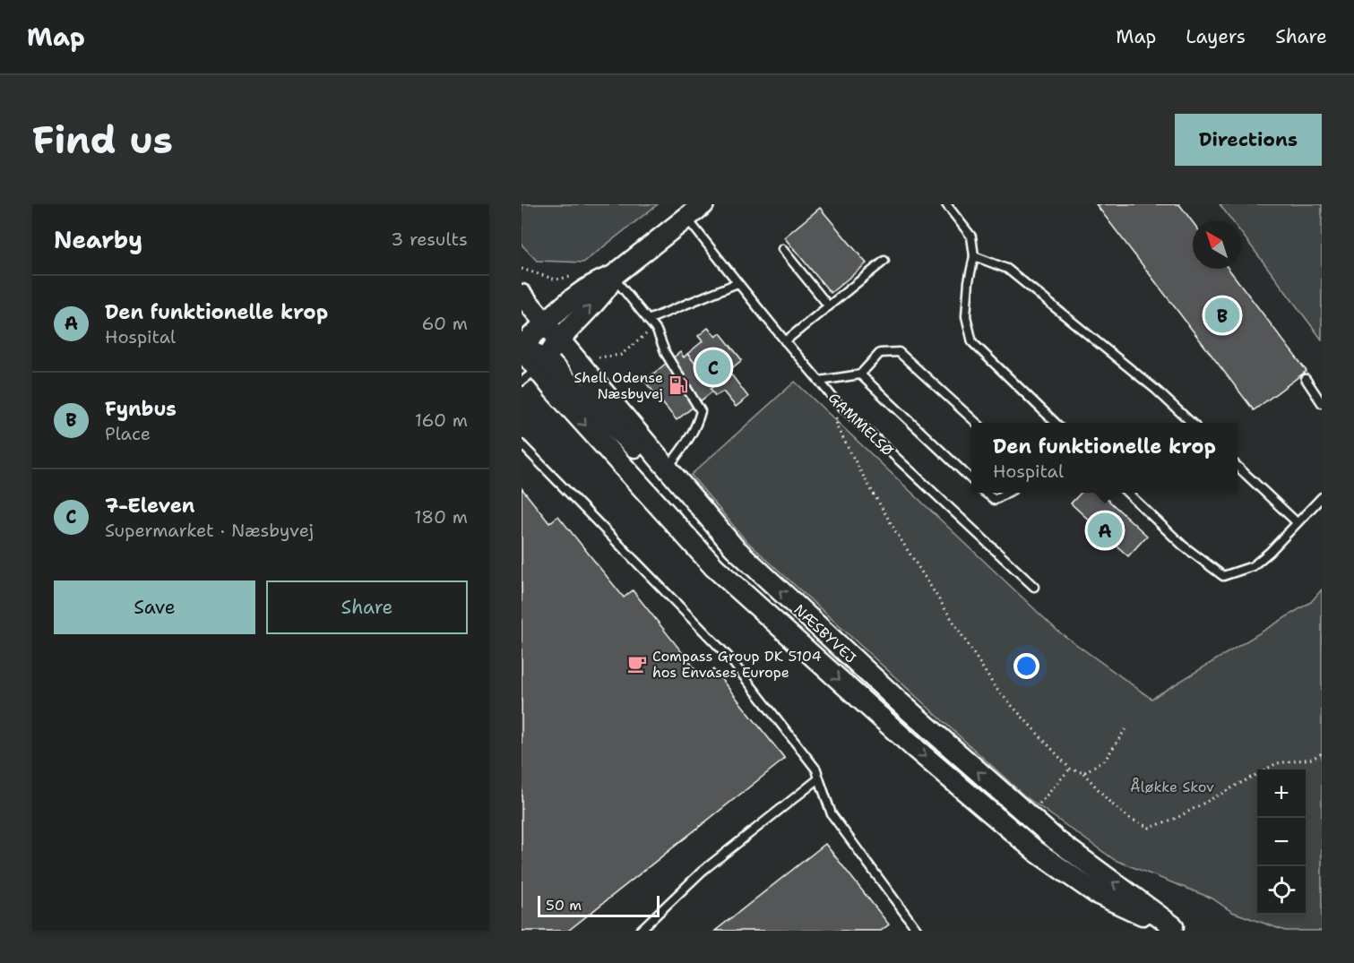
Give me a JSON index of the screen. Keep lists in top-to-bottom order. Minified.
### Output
{"streets":{"street":["NÆSBYVEJ"],"lane":["GAMMELSØ"]},"parks":["Åløkke Skov"],"places":{"fuel station":["Shell Odense Næsbyvej"],"cafe":["Compass Group DK 5104 hos Envases Europe"]},"scale_bar":"50 m","north":"top left","page":{"header":"Map","nav":["Map","Layers","Share"],"buttons":["Directions",["Save","Share"]],"title":"Find us","heading":["Nearby","3 results"],"list":[{"mark":"A","name":"Den funktionelle krop","note":"Hospital","value":"60 m"},{"mark":"B","name":"Fynbus","note":"Place","value":"160 m"},{"mark":"C","name":"7-Eleven","note":"Supermarket · Næsbyvej","value":"180 m"}],"pins":["B","C","A"],"popup":["Den funktionelle krop","Hospital"],"map_buttons":["+","−"],"scale":"50 m"}}
